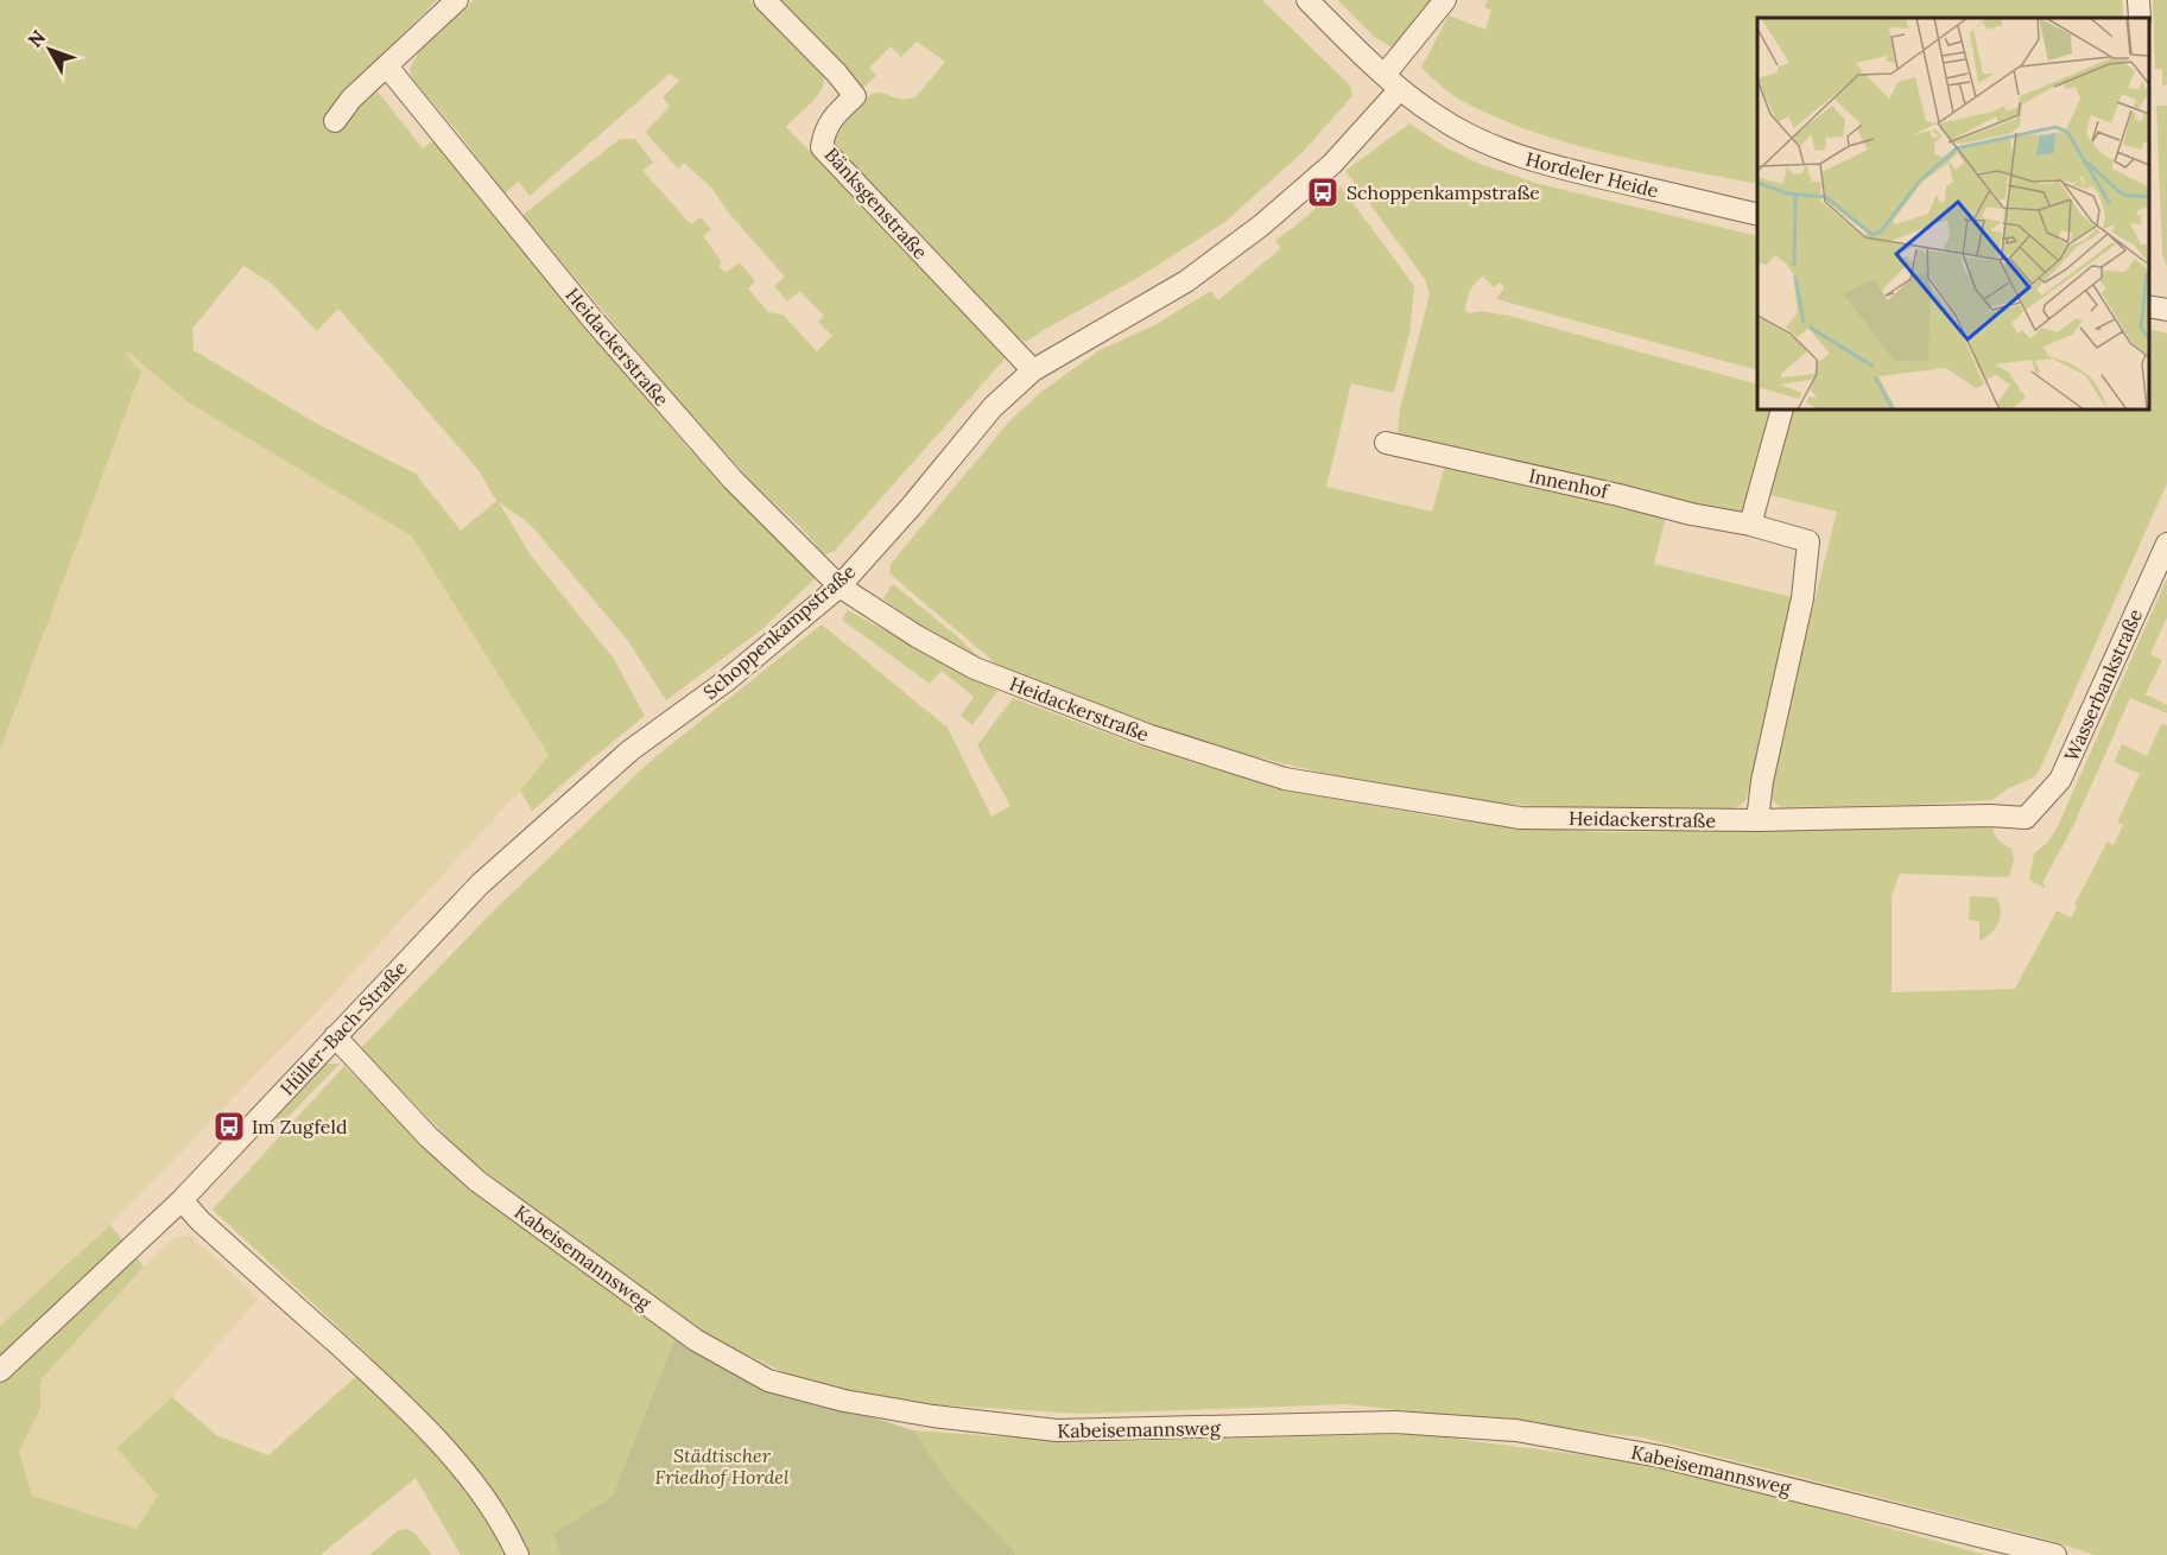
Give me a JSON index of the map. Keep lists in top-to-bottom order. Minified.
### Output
{"streets":{"street":["Hordeler Heide","Bänksgenstraße","Heidackerstraße","Innenhof","Schoppenkampstraße","Wasserbankstraße","Hüller-Bach-Straße","Kabeisemannsweg"]},"crossings":[["Hordeler Heide","Schoppenkampstraße"],["Bänksgenstraße","Schoppenkampstraße"],["Heidackerstraße","Innenhof"],["Heidackerstraße","Schoppenkampstraße"],["Heidackerstraße","Wasserbankstraße"],["Schoppenkampstraße","Hüller-Bach-Straße"],["Hüller-Bach-Straße","Kabeisemannsweg"]],"parks":["Städtischer Friedhof Hordel"],"places":{"bus stop":["Schoppenkampstraße","Im Zugfeld"]},"north":"top left"}
